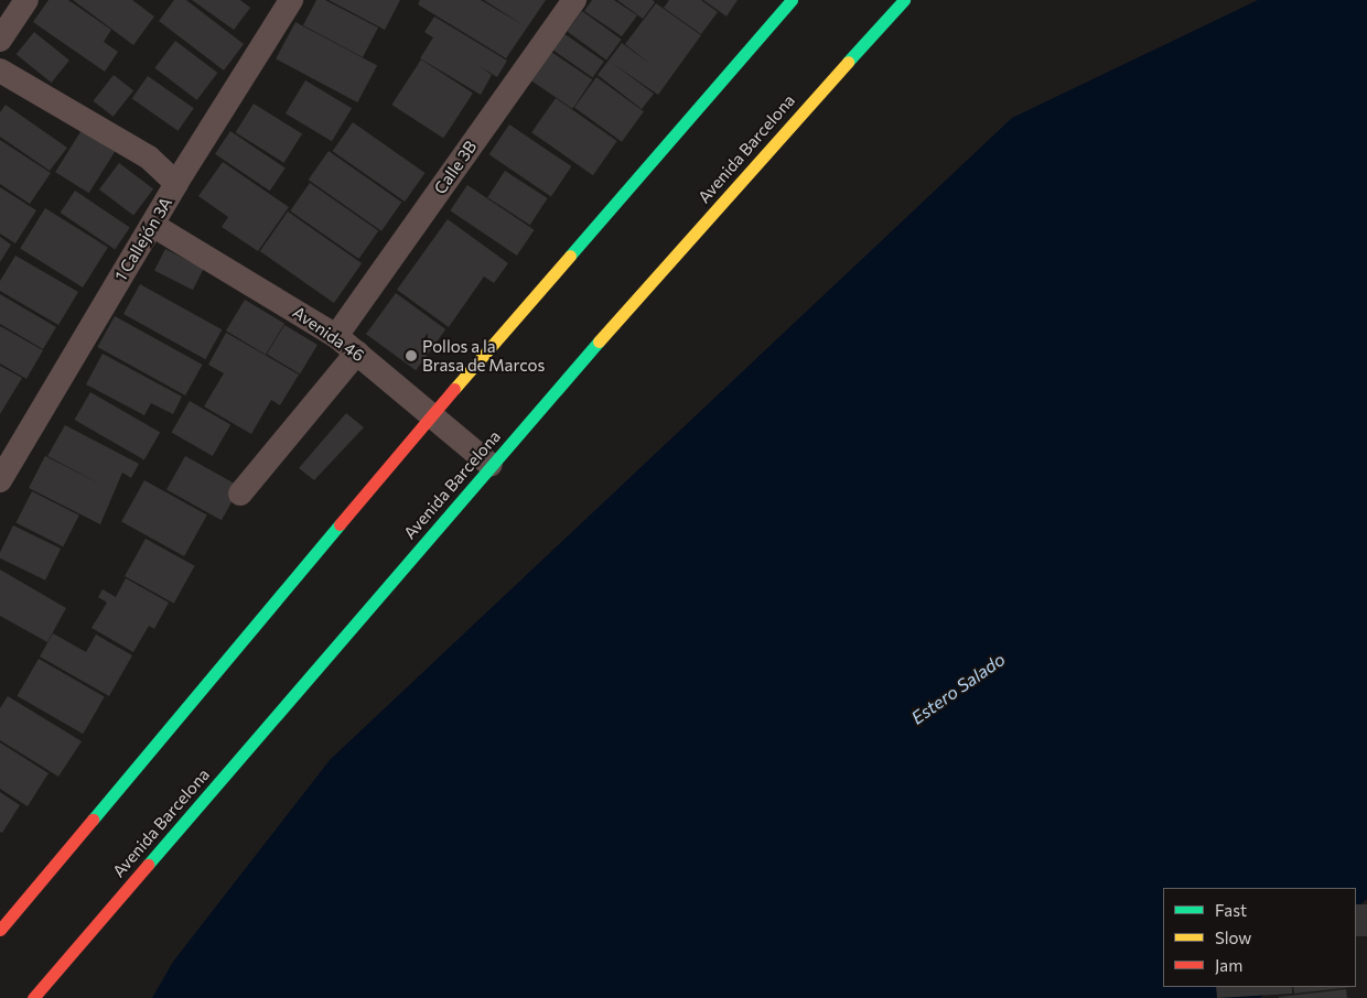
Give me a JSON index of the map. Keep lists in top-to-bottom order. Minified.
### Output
{"streets":{"main road":["Avenida Barcelona"],"street":["Calle 3B","1 Callejón 3A","Avenida 46"]},"crossings":[["Avenida Barcelona","Avenida 46"],["Calle 3B","Avenida 46"],["1 Callejón 3A","Avenida 46"]],"water":["Estero Salado"],"places":["Pollos a la Brasa de Marcos"],"legend":["Fast","Slow","Jam"]}
